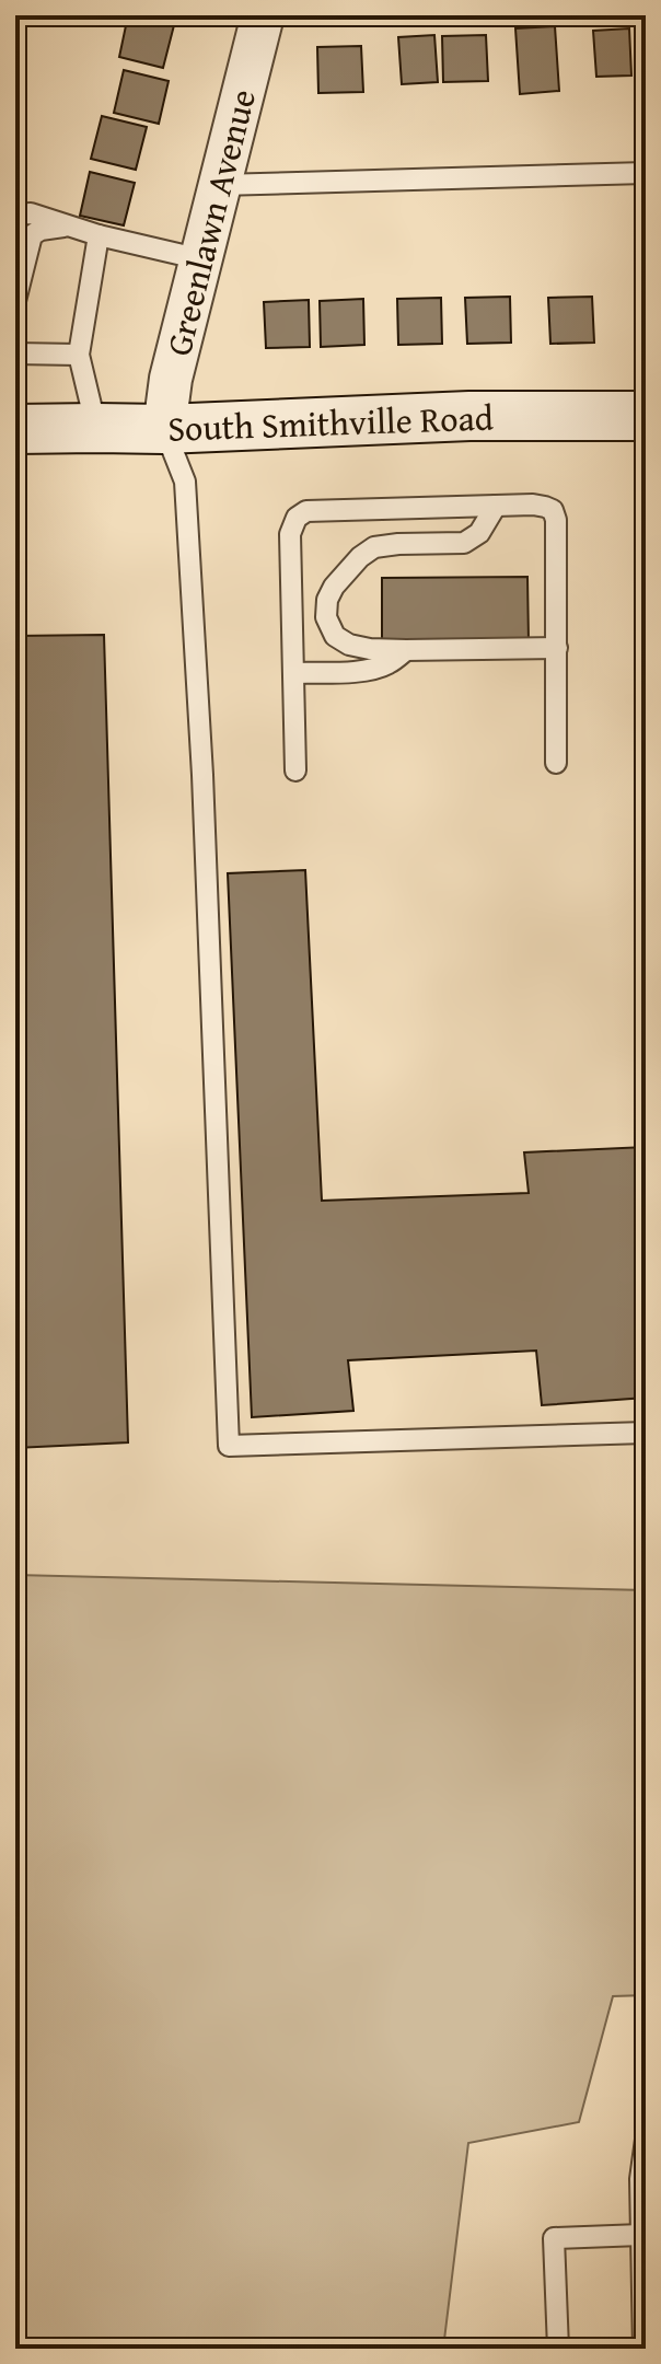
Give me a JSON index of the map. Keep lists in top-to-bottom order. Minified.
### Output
{"streets":{"main road":["South Smithville Road"],"street":["Greenlawn Avenue"]},"crossings":[["Greenlawn Avenue","South Smithville Road"]]}
